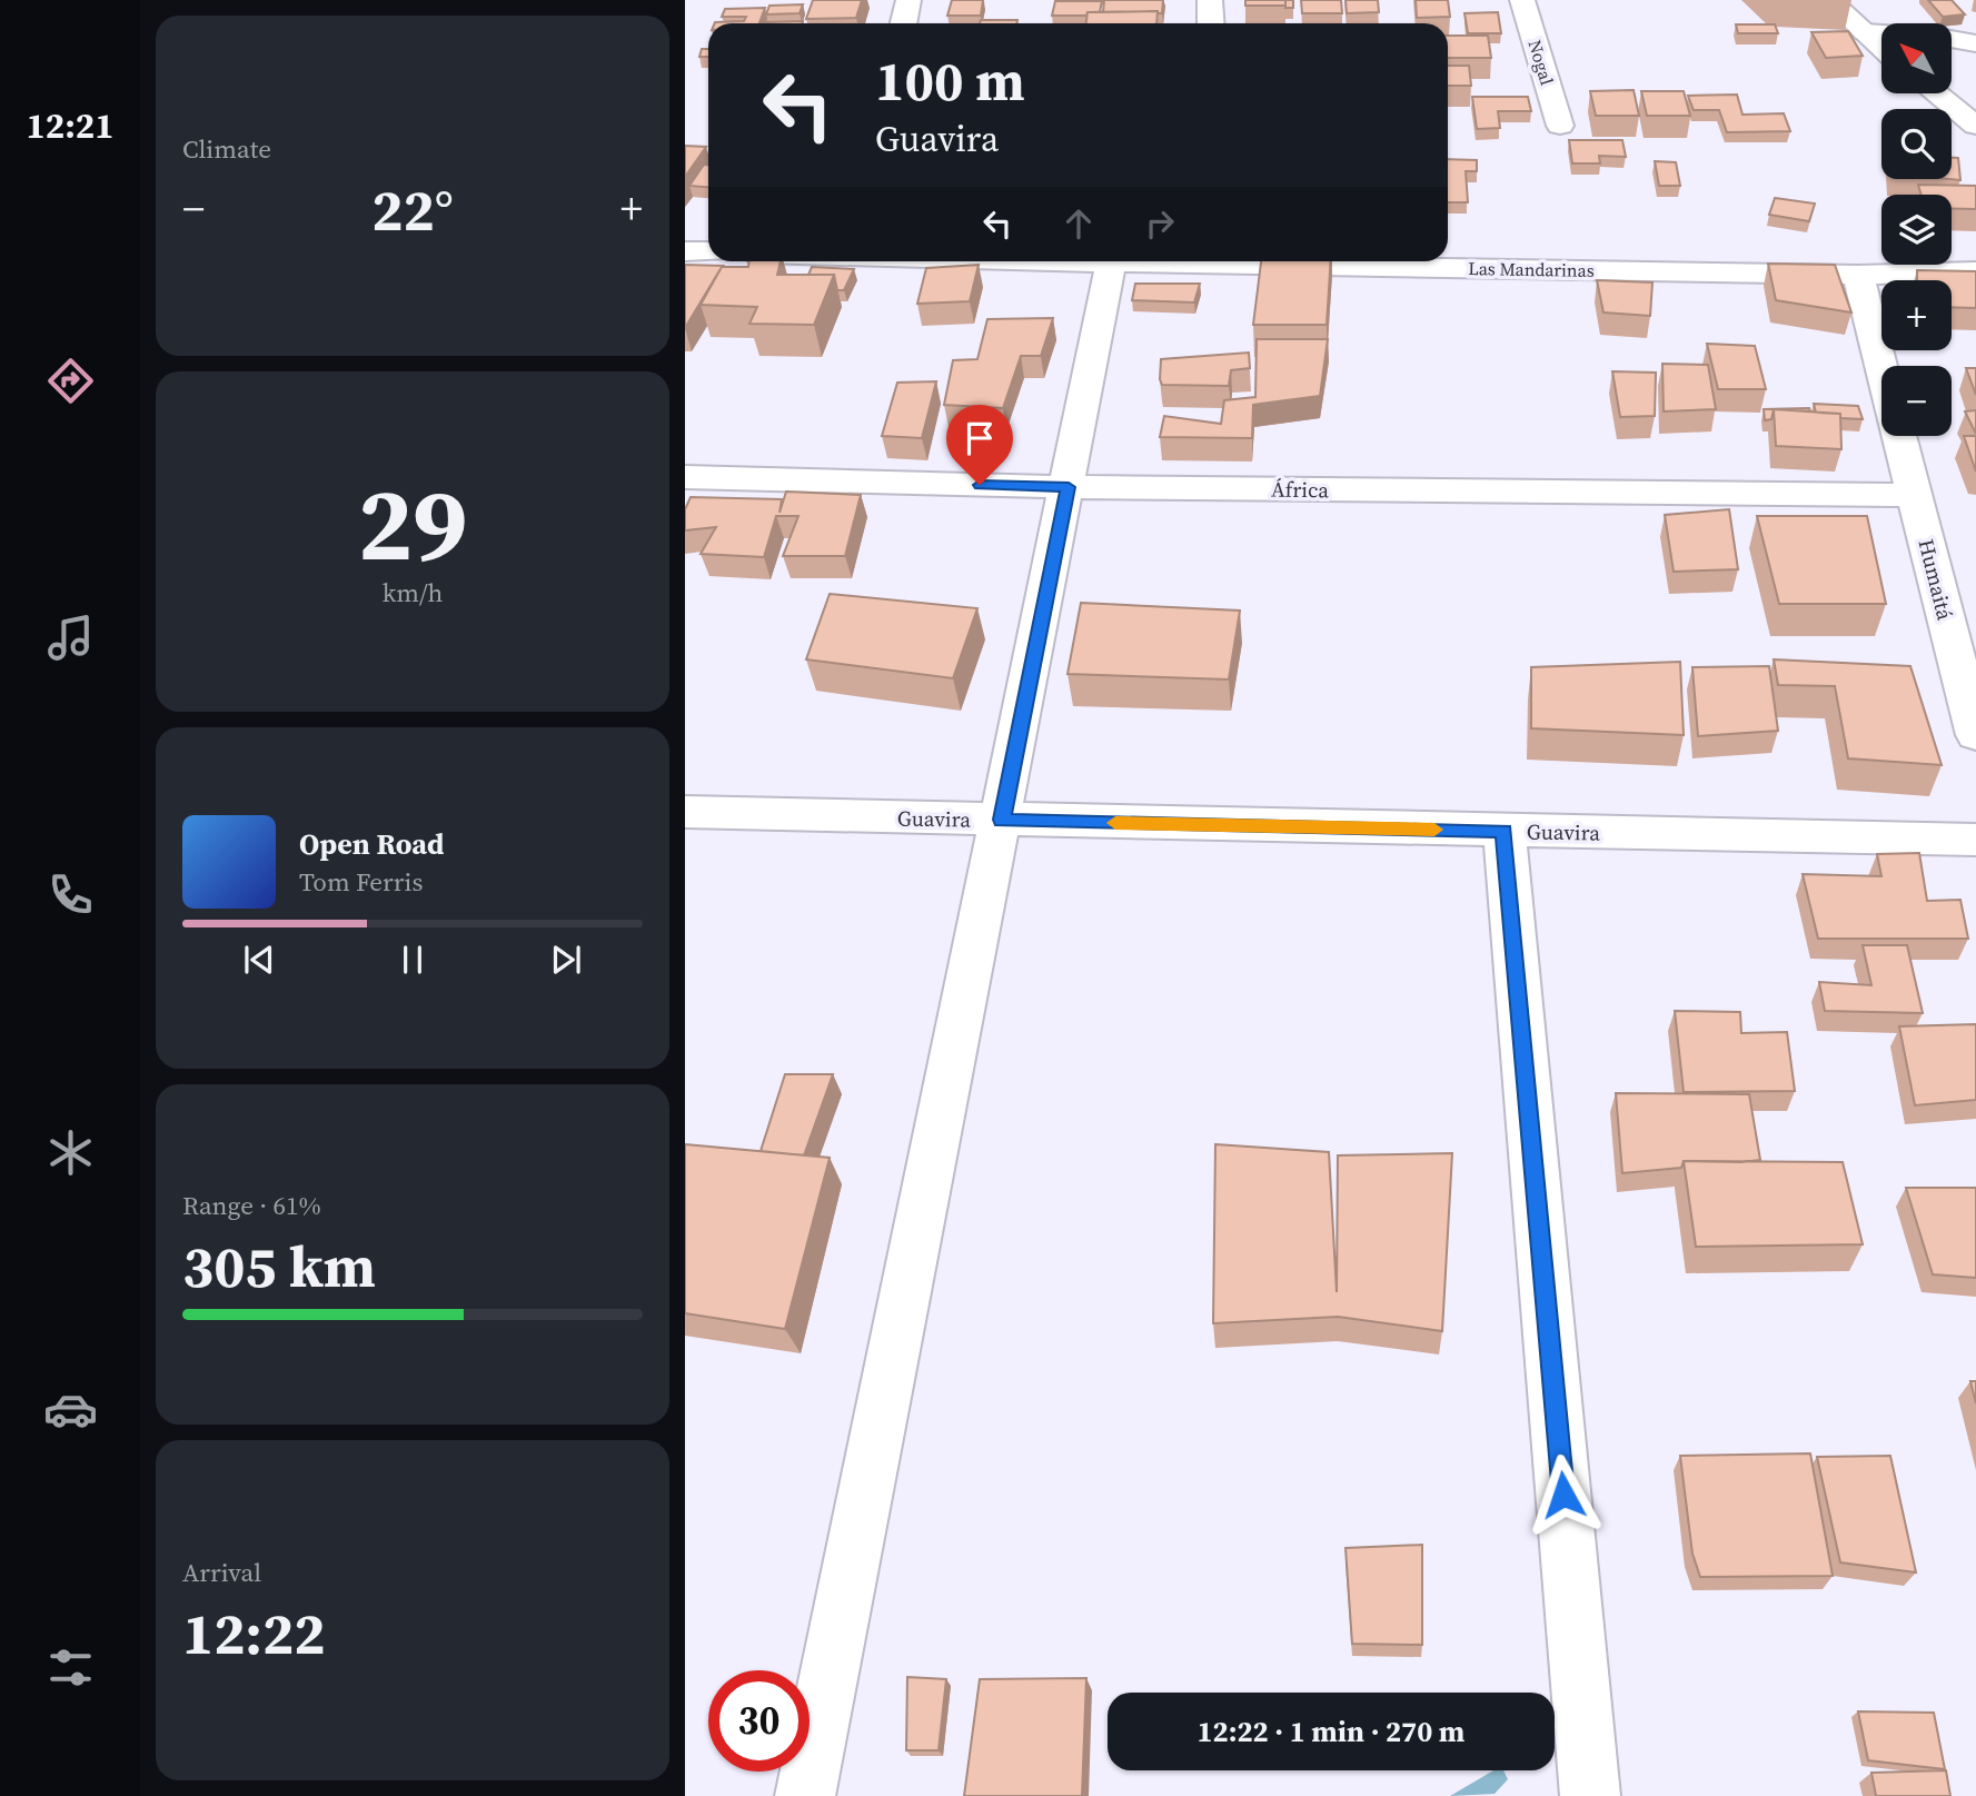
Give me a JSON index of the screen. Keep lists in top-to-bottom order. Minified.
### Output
{"streets":{"street":["Nogal","Las Mandarinas","África","Humaitá","Guavira"]},"crossings":[["Las Mandarinas","Humaitá"],["África","Humaitá"]],"north":"top left","page":{"tabs":"12:21","tile":["Climate",["29","km/h"],["Range · 61%","305 km"],["Arrival","12:22"]],"map_buttons":["+","−"],"turn":["100 m","Guavira"],"heat":["−","22°","+"],"song":["Open Road","Tom Ferris"],"limit":"30","trip":"12:22 · 1 min · 270 m"}}
